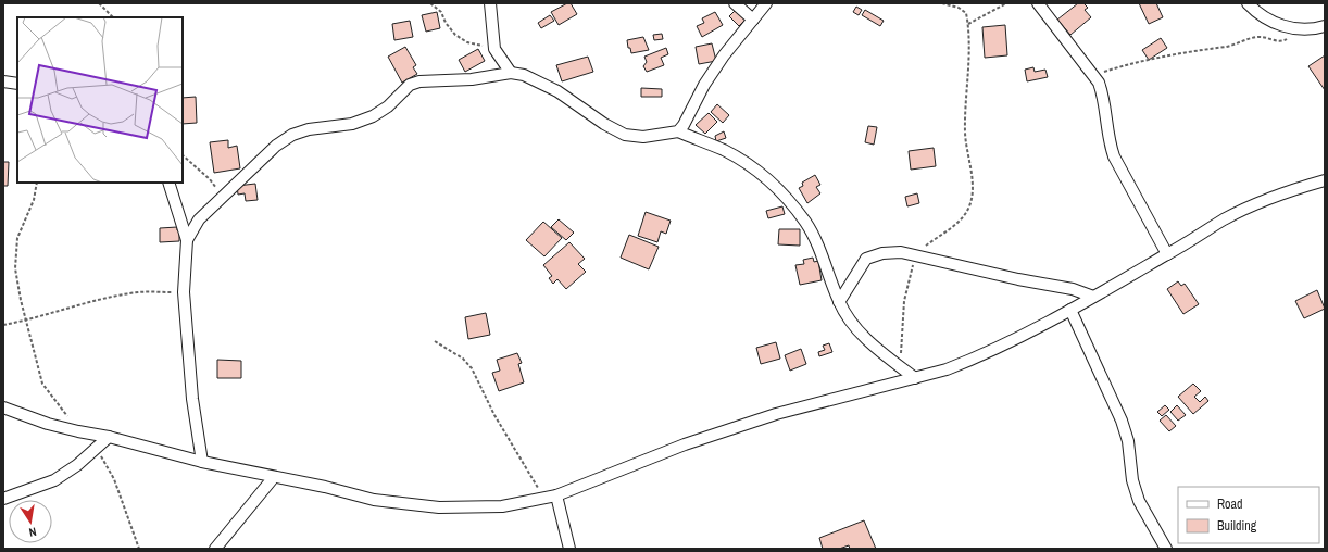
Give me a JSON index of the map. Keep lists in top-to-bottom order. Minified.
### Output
{"legend":["Road","Building"],"north":"bottom"}
